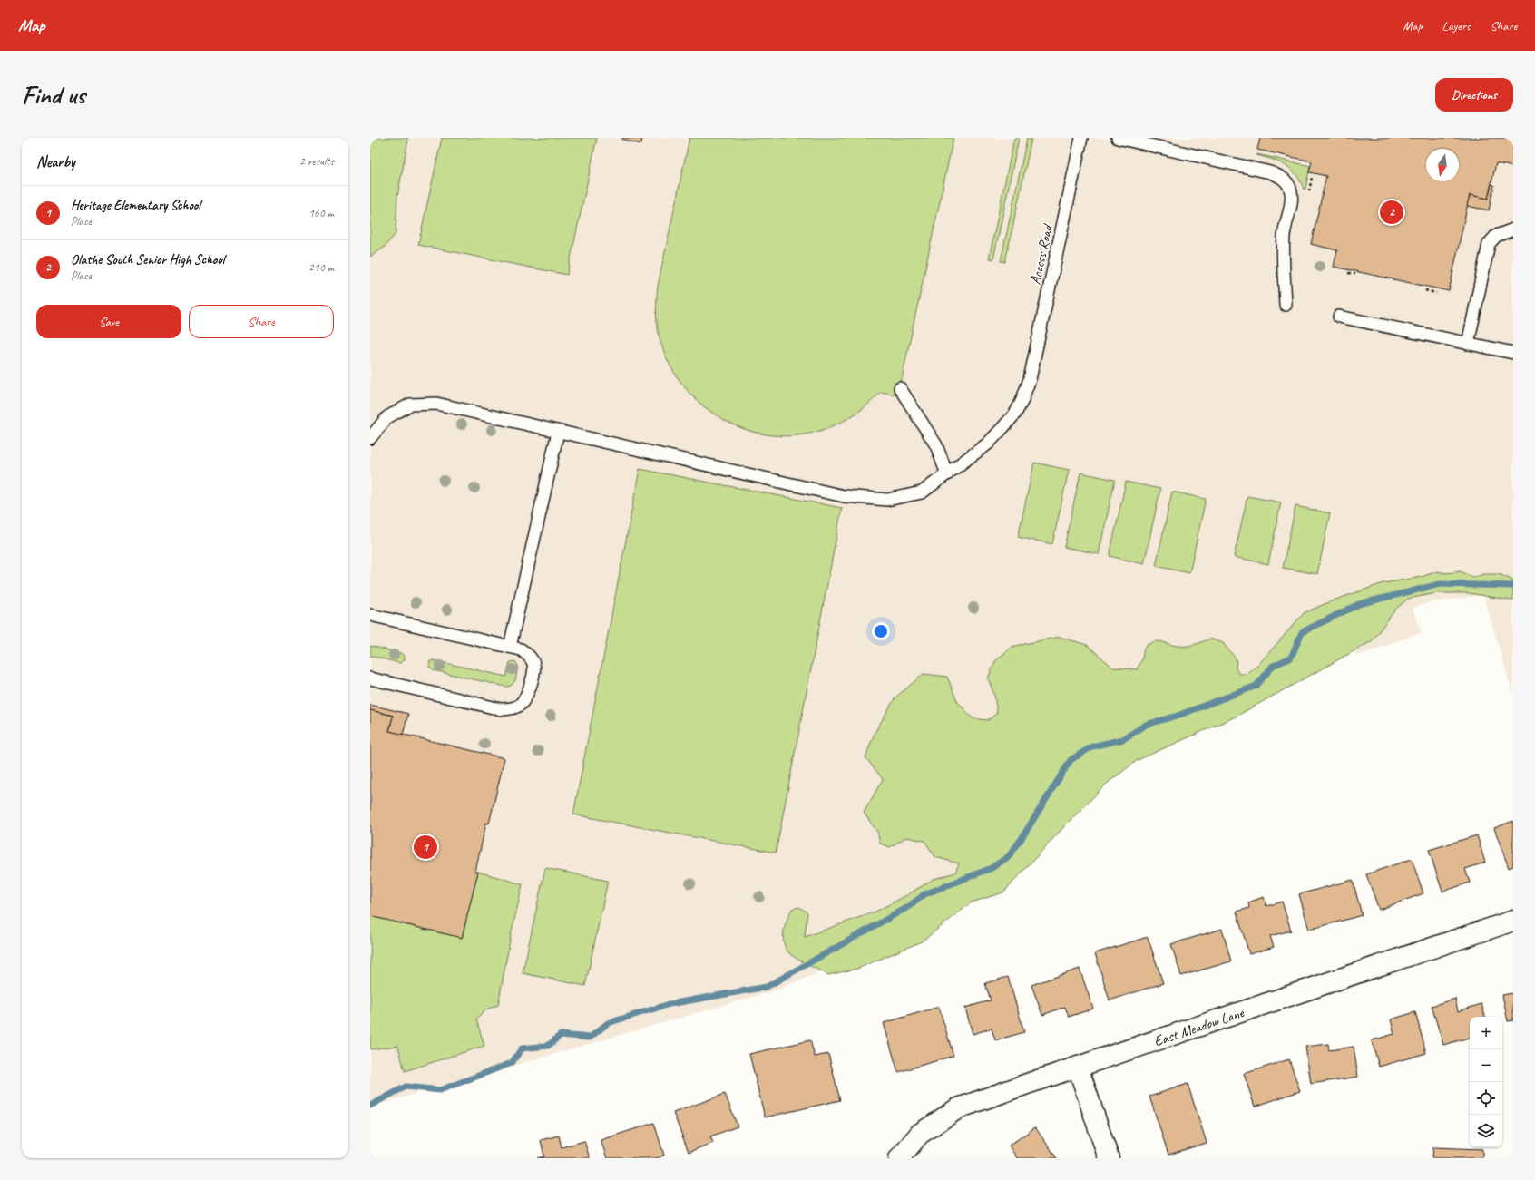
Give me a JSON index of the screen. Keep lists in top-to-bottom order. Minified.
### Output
{"streets":{"street":["East Meadow Lane"],"lane":["Access Road"]},"north":"bottom","page":{"header":"Map","nav":["Map","Layers","Share"],"buttons":["Directions",["Save","Share"]],"title":"Find us","heading":["Nearby","2 results"],"list":[{"mark":"1","name":"Heritage Elementary School","note":"Place","value":"160 m"},{"mark":"2","name":"Olathe South Senior High School","note":"Place","value":"210 m"}],"pins":["2","1"],"map_buttons":["+","−"]}}
